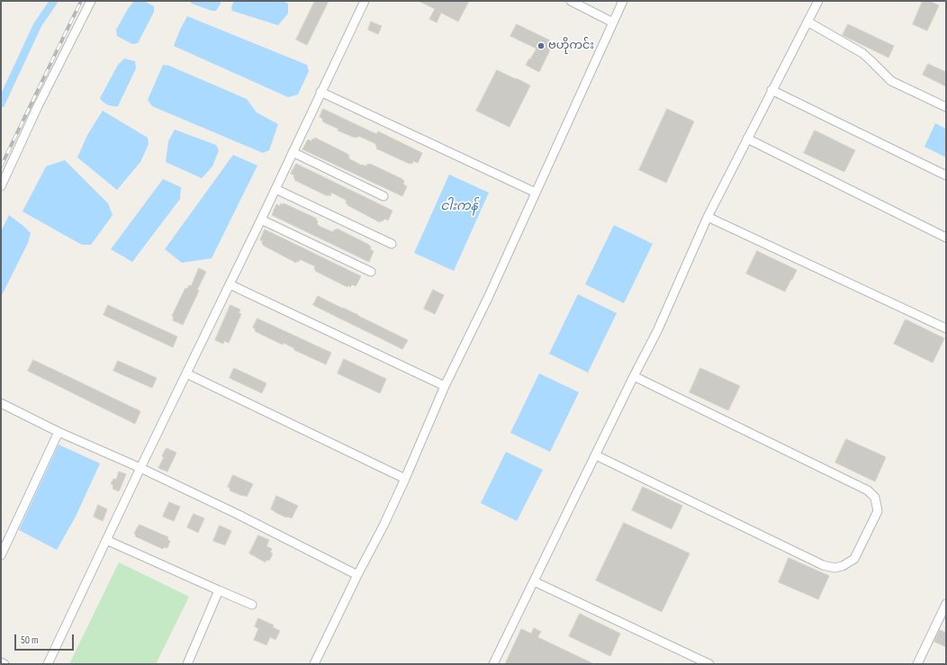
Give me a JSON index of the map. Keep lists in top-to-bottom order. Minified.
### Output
{"water":["ငါးကန်"],"places":["ဗဟိုကင်း"],"scale_bar":"50 m"}
